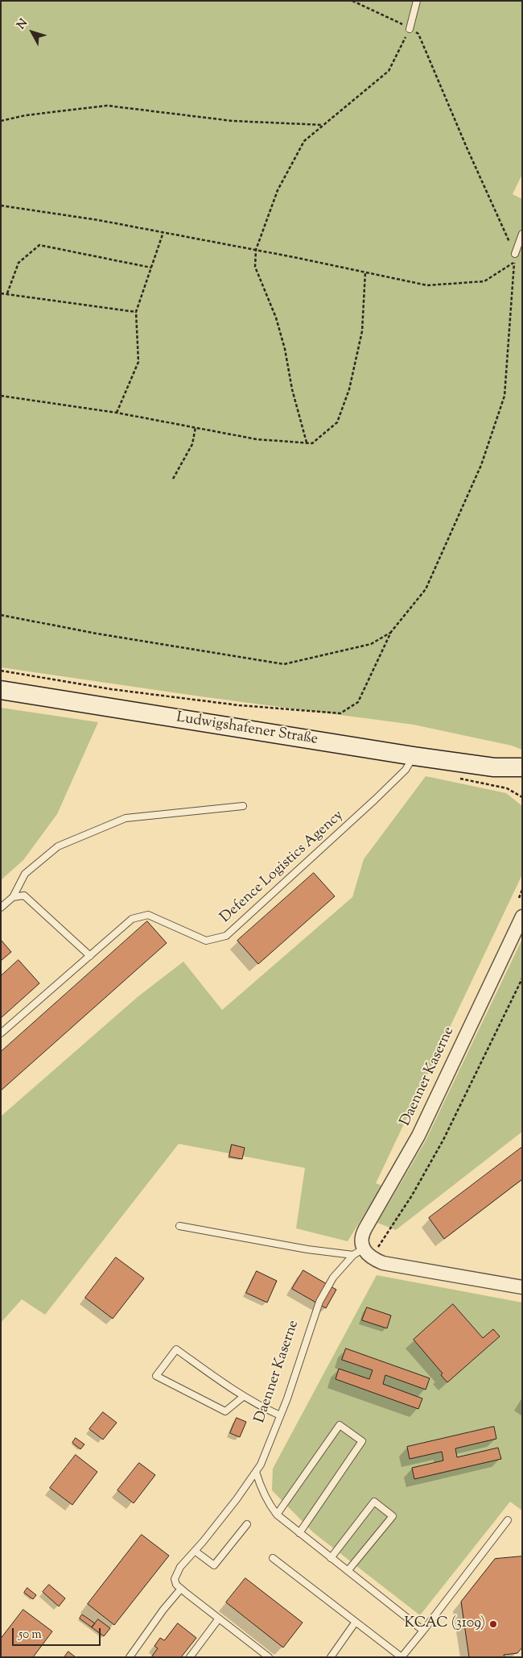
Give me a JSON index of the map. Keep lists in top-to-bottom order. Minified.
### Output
{"streets":{"street":["Ludwigshafener Straße","Daenner Kaserne"],"lane":["Defence Logistics Agency"]},"crossings":[["Ludwigshafener Straße","Defence Logistics Agency"]],"places":["KCAC (3109)"],"scale_bar":"50 m","north":"top left"}
